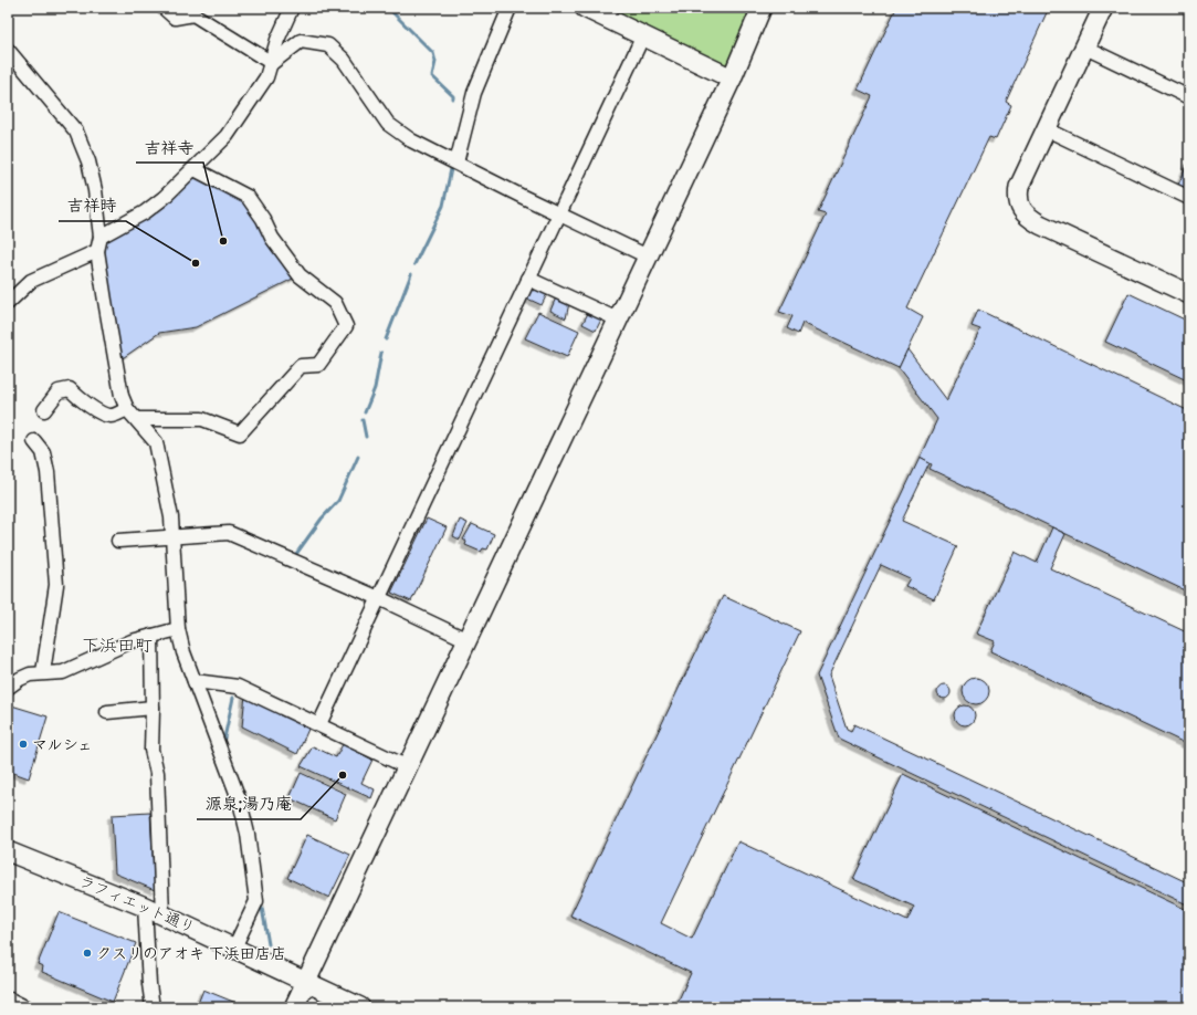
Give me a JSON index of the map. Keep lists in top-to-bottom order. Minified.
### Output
{"streets":{"street":["ラフィエット通り"]},"districts":["下浜田町"],"places":["吉祥寺","吉祥時","マルシェ","源泉;湯乃庵","クスリのアオキ 下浜田店店"]}
